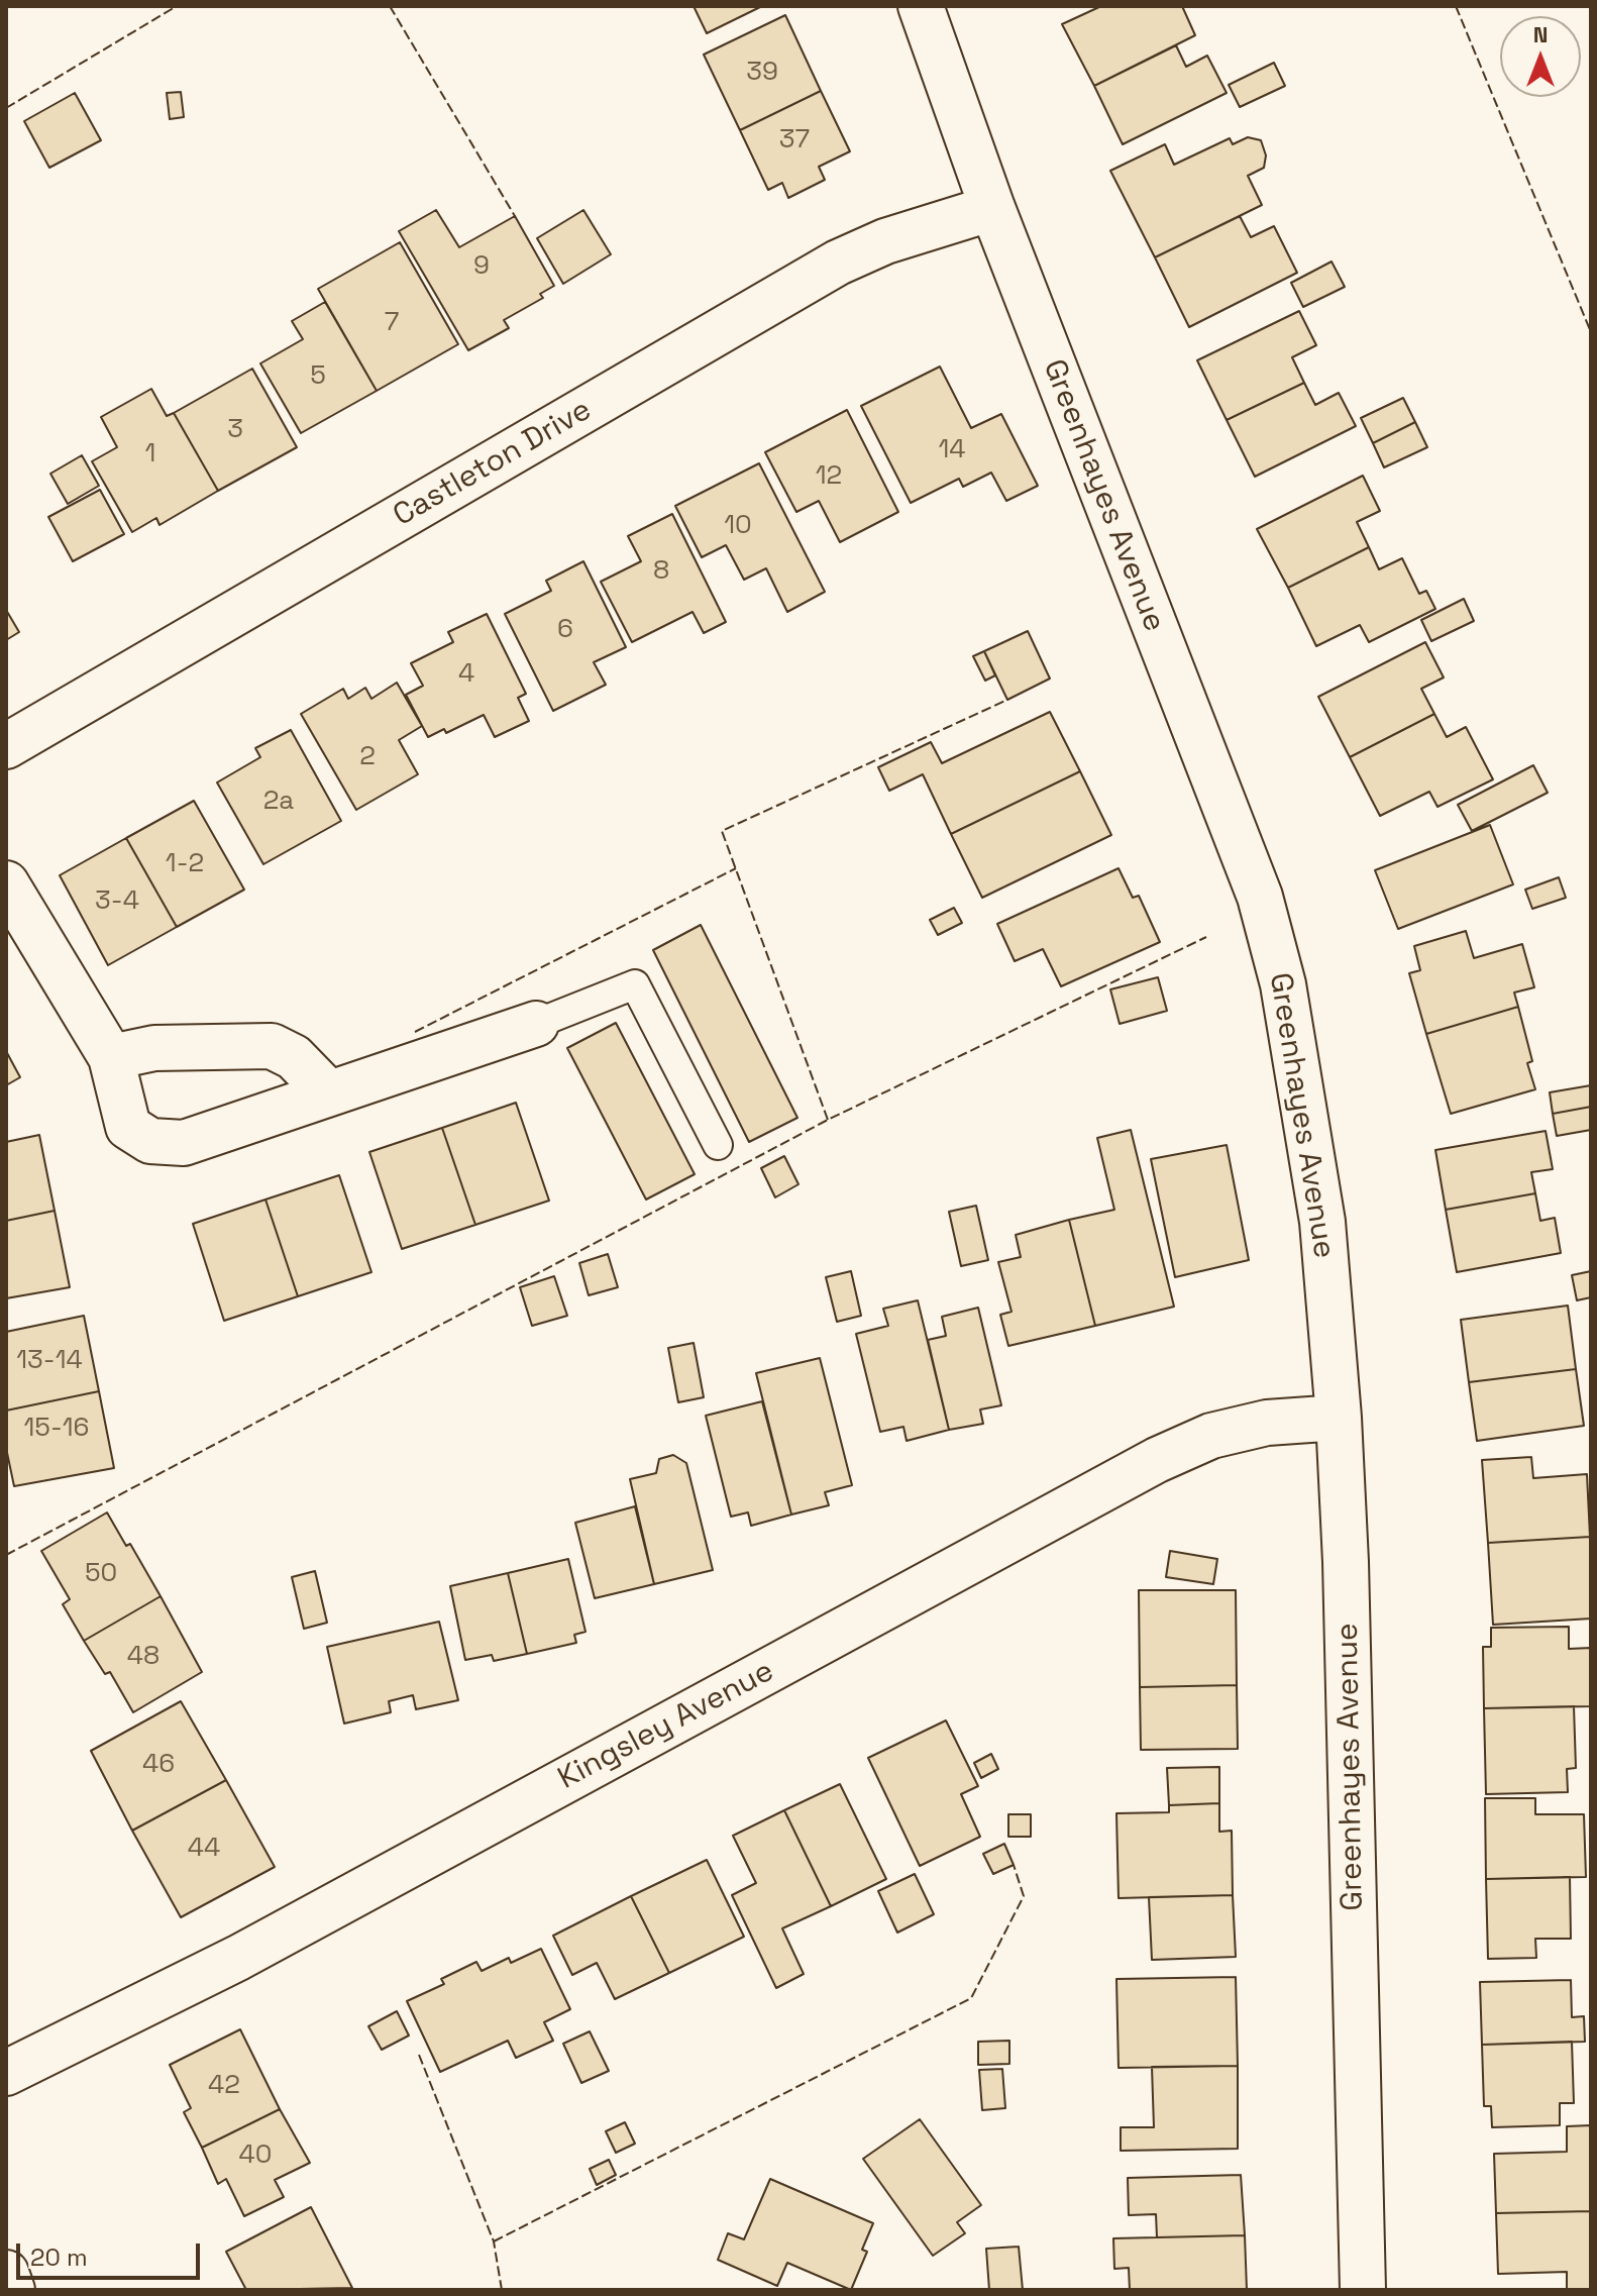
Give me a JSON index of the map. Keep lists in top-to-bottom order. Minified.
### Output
{"streets":{"street":["Castleton Drive","Greenhayes Avenue","Kingsley Avenue"]},"crossings":[["Castleton Drive","Greenhayes Avenue"],["Greenhayes Avenue","Kingsley Avenue"]],"house_numbers":["39","37","9","7","5","3","14","1","12","10","8","6","4","2","2a","1-2","3-4","13-14","15-16","50","48","46","44","42","40"],"scale_bar":"20 m","north":"top"}
